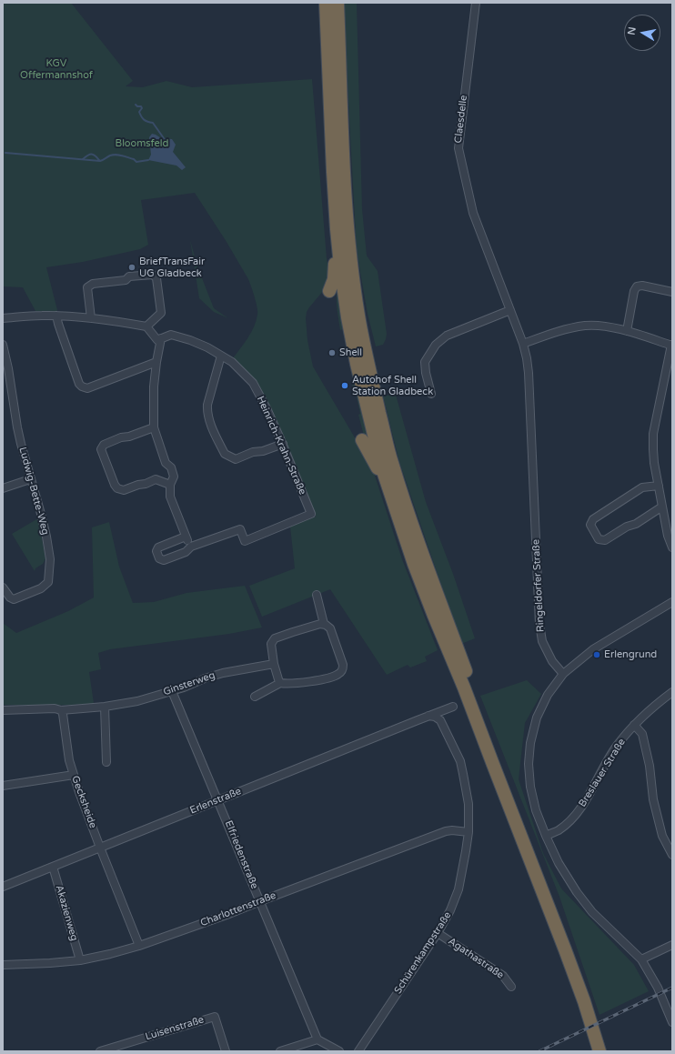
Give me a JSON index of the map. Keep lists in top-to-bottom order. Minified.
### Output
{"streets":{"street":["Claesdelle","Heinrich-Krahn-Straße","Ludwig-Bette-Weg","Ringeldorfer Straße","Ginsterweg","Breslauer Straße","Erlenstraße","Gecksheide","Elfriedenstraße","Charlottenstraße","Akazienweg","Schürenkampstraße","Agathastraße","Luisenstraße"]},"crossings":[["Claesdelle","Ringeldorfer Straße"],["Ginsterweg","Gecksheide"],["Ginsterweg","Elfriedenstraße"],["Erlenstraße","Gecksheide"],["Erlenstraße","Elfriedenstraße"],["Erlenstraße","Akazienweg"],["Erlenstraße","Schürenkampstraße"],["Gecksheide","Charlottenstraße"],["Elfriedenstraße","Charlottenstraße"],["Charlottenstraße","Akazienweg"],["Charlottenstraße","Schürenkampstraße"],["Schürenkampstraße","Agathastraße"]],"parks":["KGV Offermannshof","Bloomsfeld"],"places":["BriefTransFair UG Gladbeck","Shell","Autohof Shell Station Gladbeck","Erlengrund"],"north":"left"}
